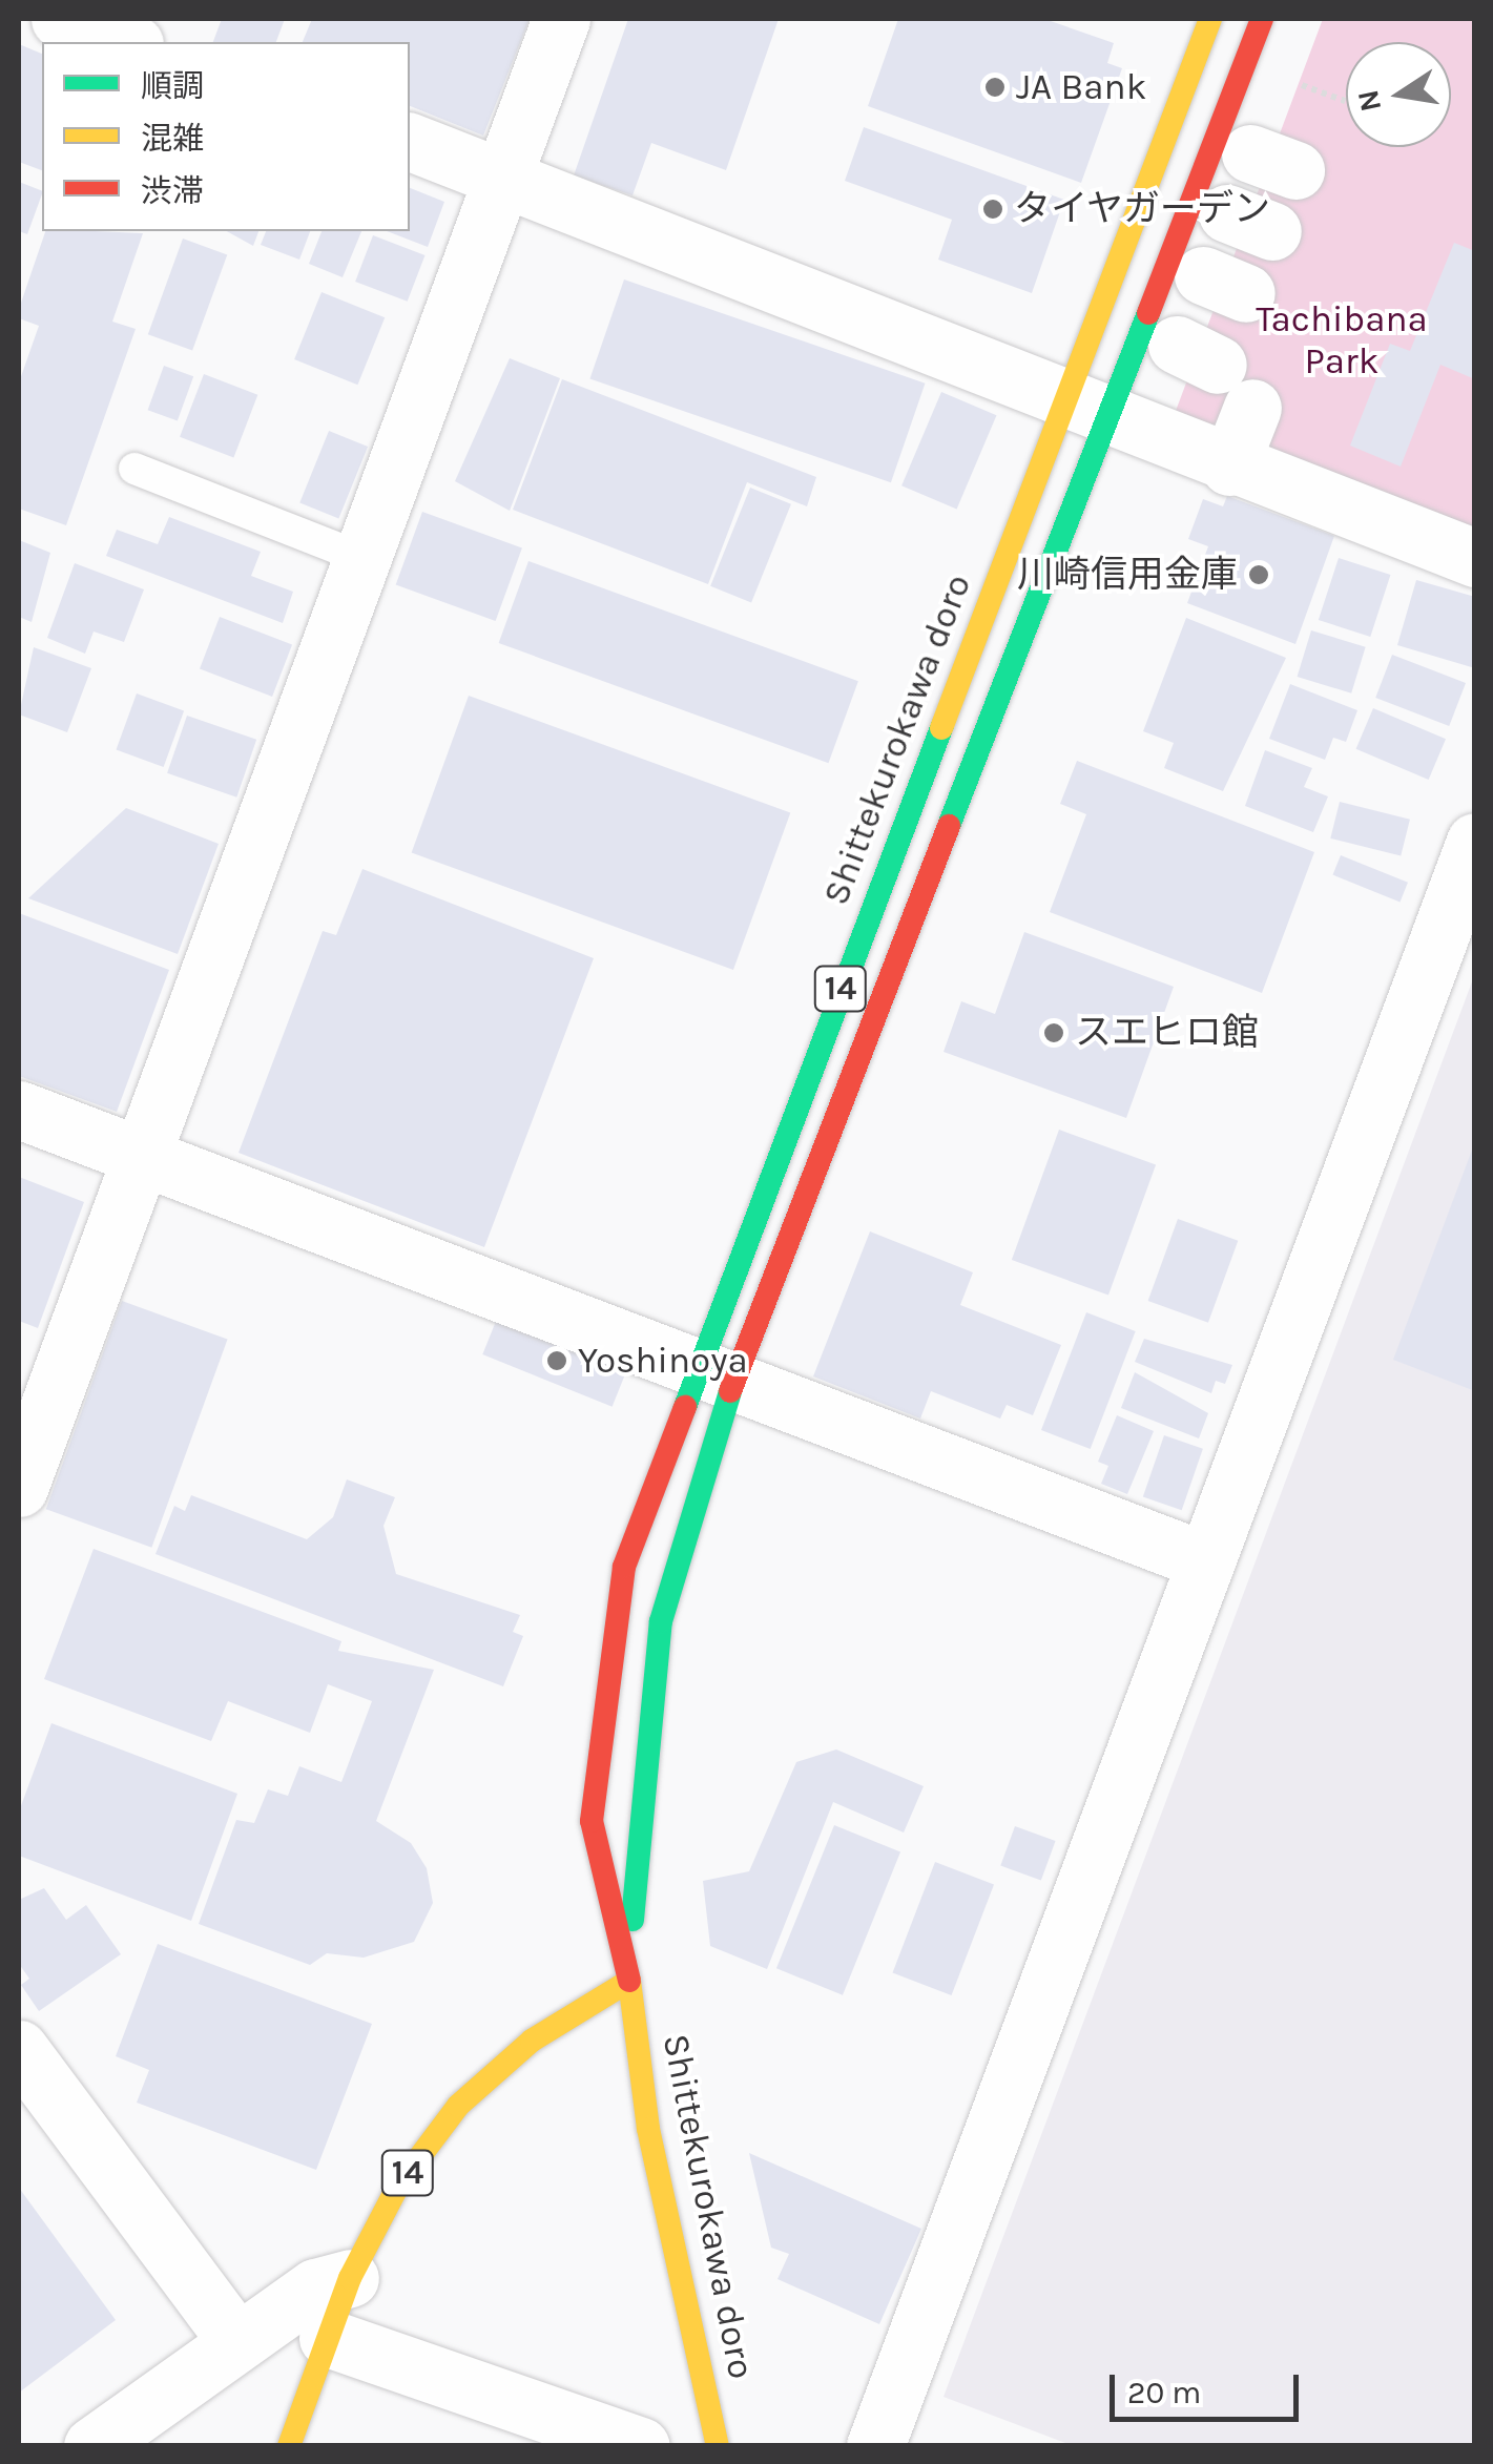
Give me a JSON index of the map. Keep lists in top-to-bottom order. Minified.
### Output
{"streets":{"main road":["Shittekurokawa doro","14"]},"crossings":[["Shittekurokawa doro","14"]],"parks":["Tachibana Park"],"places":["JA Bank","タイヤガーデン","川崎信用金庫","スエヒロ館","Yoshinoya"],"legend":["順調","混雑","渋滞"],"scale_bar":"20 m","north":"left"}
